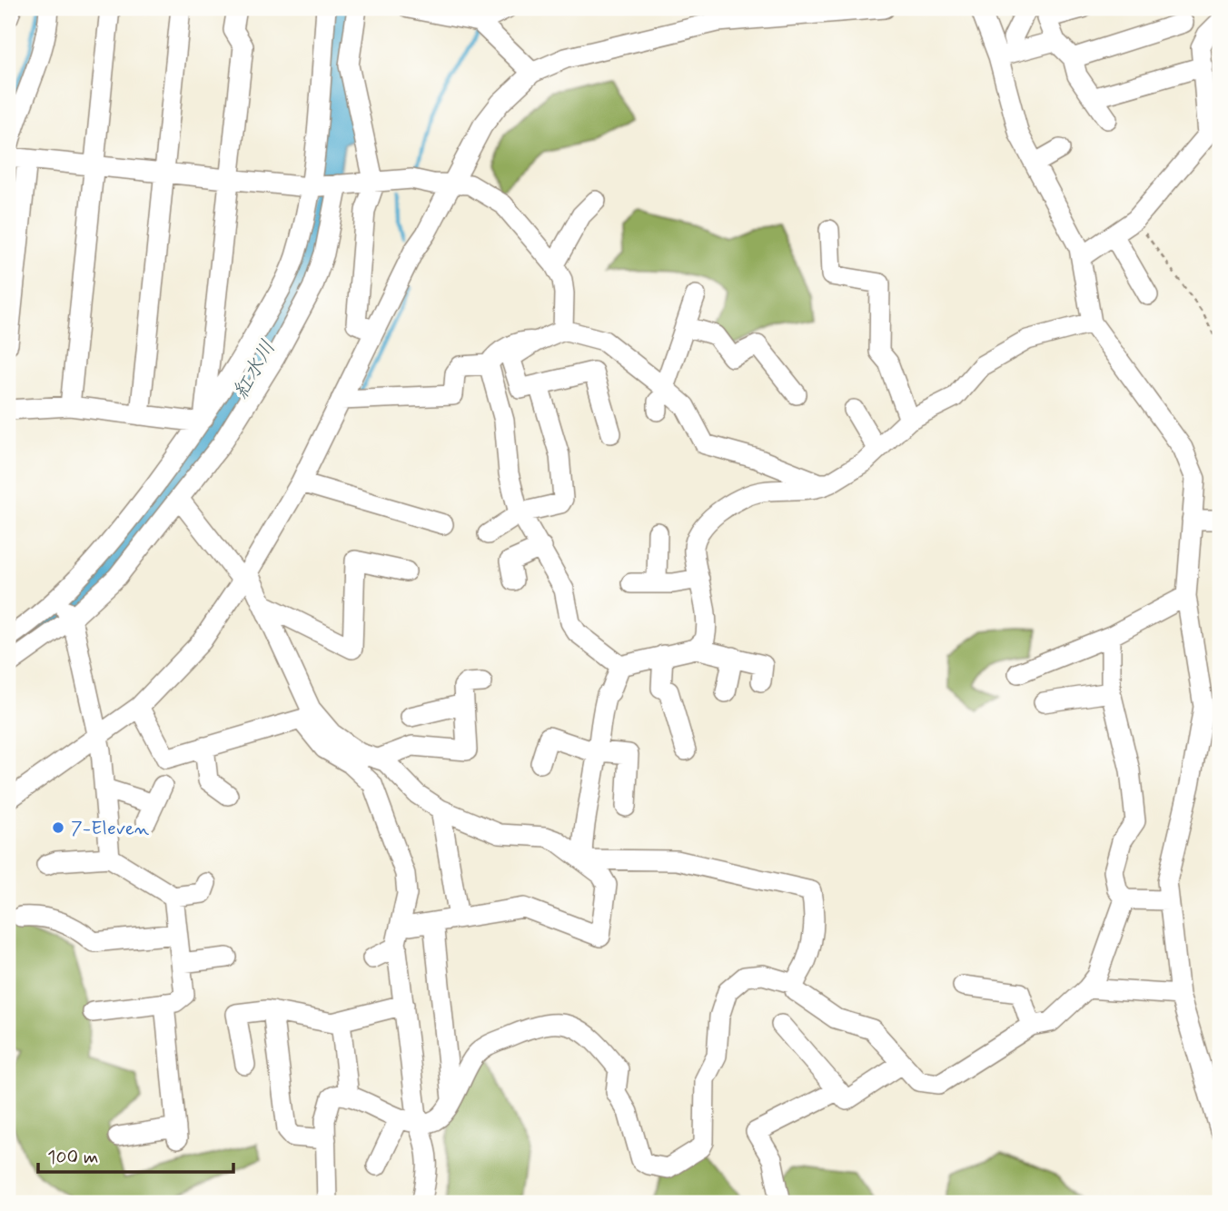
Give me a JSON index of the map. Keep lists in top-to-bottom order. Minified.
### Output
{"water":["紅水川"],"places":["7-Eleven"],"scale_bar":"100 m"}
